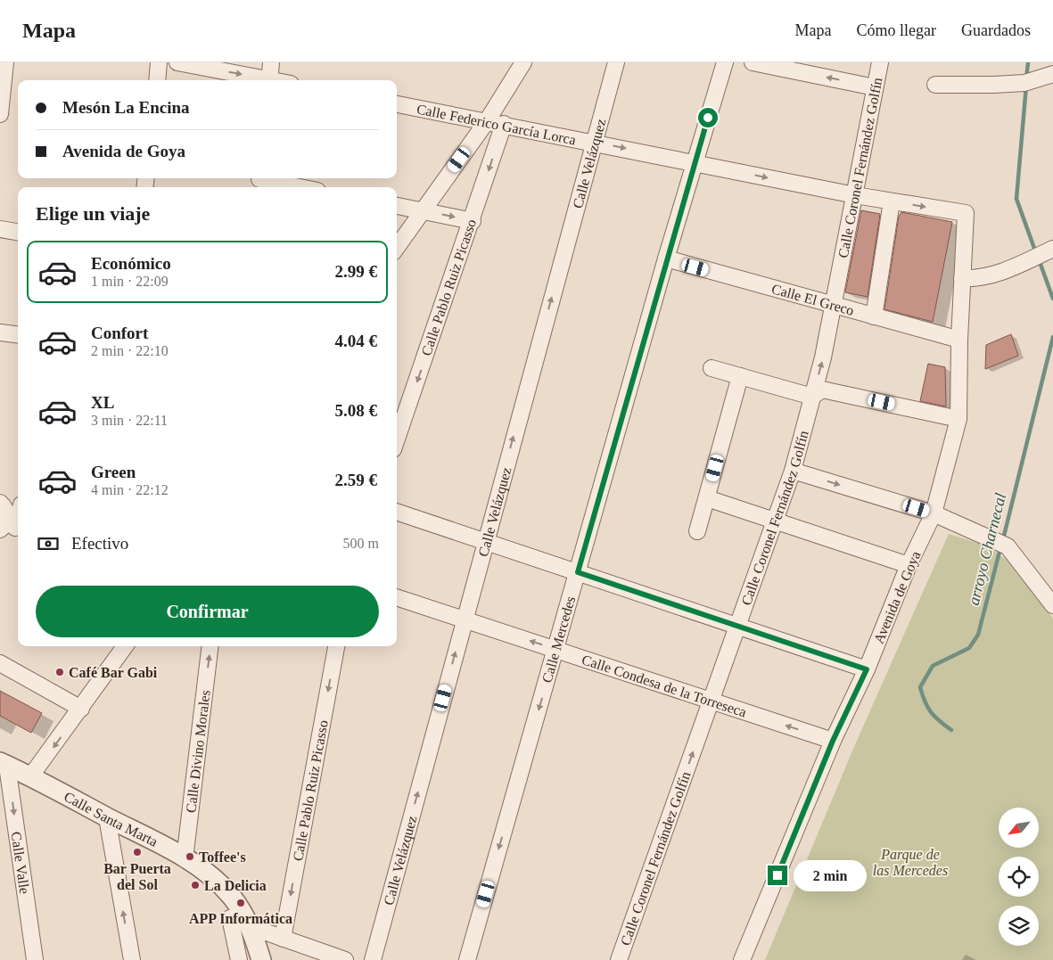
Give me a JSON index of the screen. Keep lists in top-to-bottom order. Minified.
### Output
{"streets":{"street":["Calle Federico García Lorca","Calle Velázquez","Calle Coronel Fernández Golfín","Calle Pablo Ruiz Picasso","Calle El Greco","Avenida de Goya","Calle Mercedes","Calle Condesa de la Torreseca","Calle Divino Morales","Calle Santa Marta","Calle Valle"]},"crossings":[["Calle Federico García Lorca","Calle Velázquez"],["Calle Federico García Lorca","Calle Coronel Fernández Golfín"],["Calle Federico García Lorca","Calle Pablo Ruiz Picasso"],["Calle Federico García Lorca","Avenida de Goya"],["Calle Federico García Lorca","Calle Mercedes"],["Calle Velázquez","Calle Condesa de la Torreseca"],["Calle Coronel Fernández Golfín","Calle El Greco"],["Calle Coronel Fernández Golfín","Calle Condesa de la Torreseca"],["Calle El Greco","Avenida de Goya"],["Calle El Greco","Calle Mercedes"],["Avenida de Goya","Calle Condesa de la Torreseca"],["Calle Mercedes","Calle Condesa de la Torreseca"],["Calle Divino Morales","Calle Santa Marta"],["Calle Santa Marta","Calle Valle"]],"one_way":["Calle Velázquez","Calle Coronel Fernández Golfín","Calle Pablo Ruiz Picasso","Calle Divino Morales"],"water":["arroyo Charnecal"],"parks":["Parque de las Mercedes"],"places":["Café Bar Gabi","Bar Puerta del Sol","Toffee's","La Delicia","APP Informática"],"north":"bottom left","page":{"header":"Mapa","nav":["Mapa","Cómo llegar","Guardados"],"banner":["Mesón La Encina","Avenida de Goya"],"heading":"Elige un viaje","list":[{"name":"Económico","note":"1 min · 22:09","value":"2.99 €"},{"name":"Confort","note":"2 min · 22:10","value":"4.04 €"},{"name":"XL","note":"3 min · 22:11","value":"5.08 €"},{"name":"Green","note":"4 min · 22:12","value":"2.59 €"}],"pay":["Efectivo","500 m"],"buttons":"Confirmar","bubble":"2 min"}}
